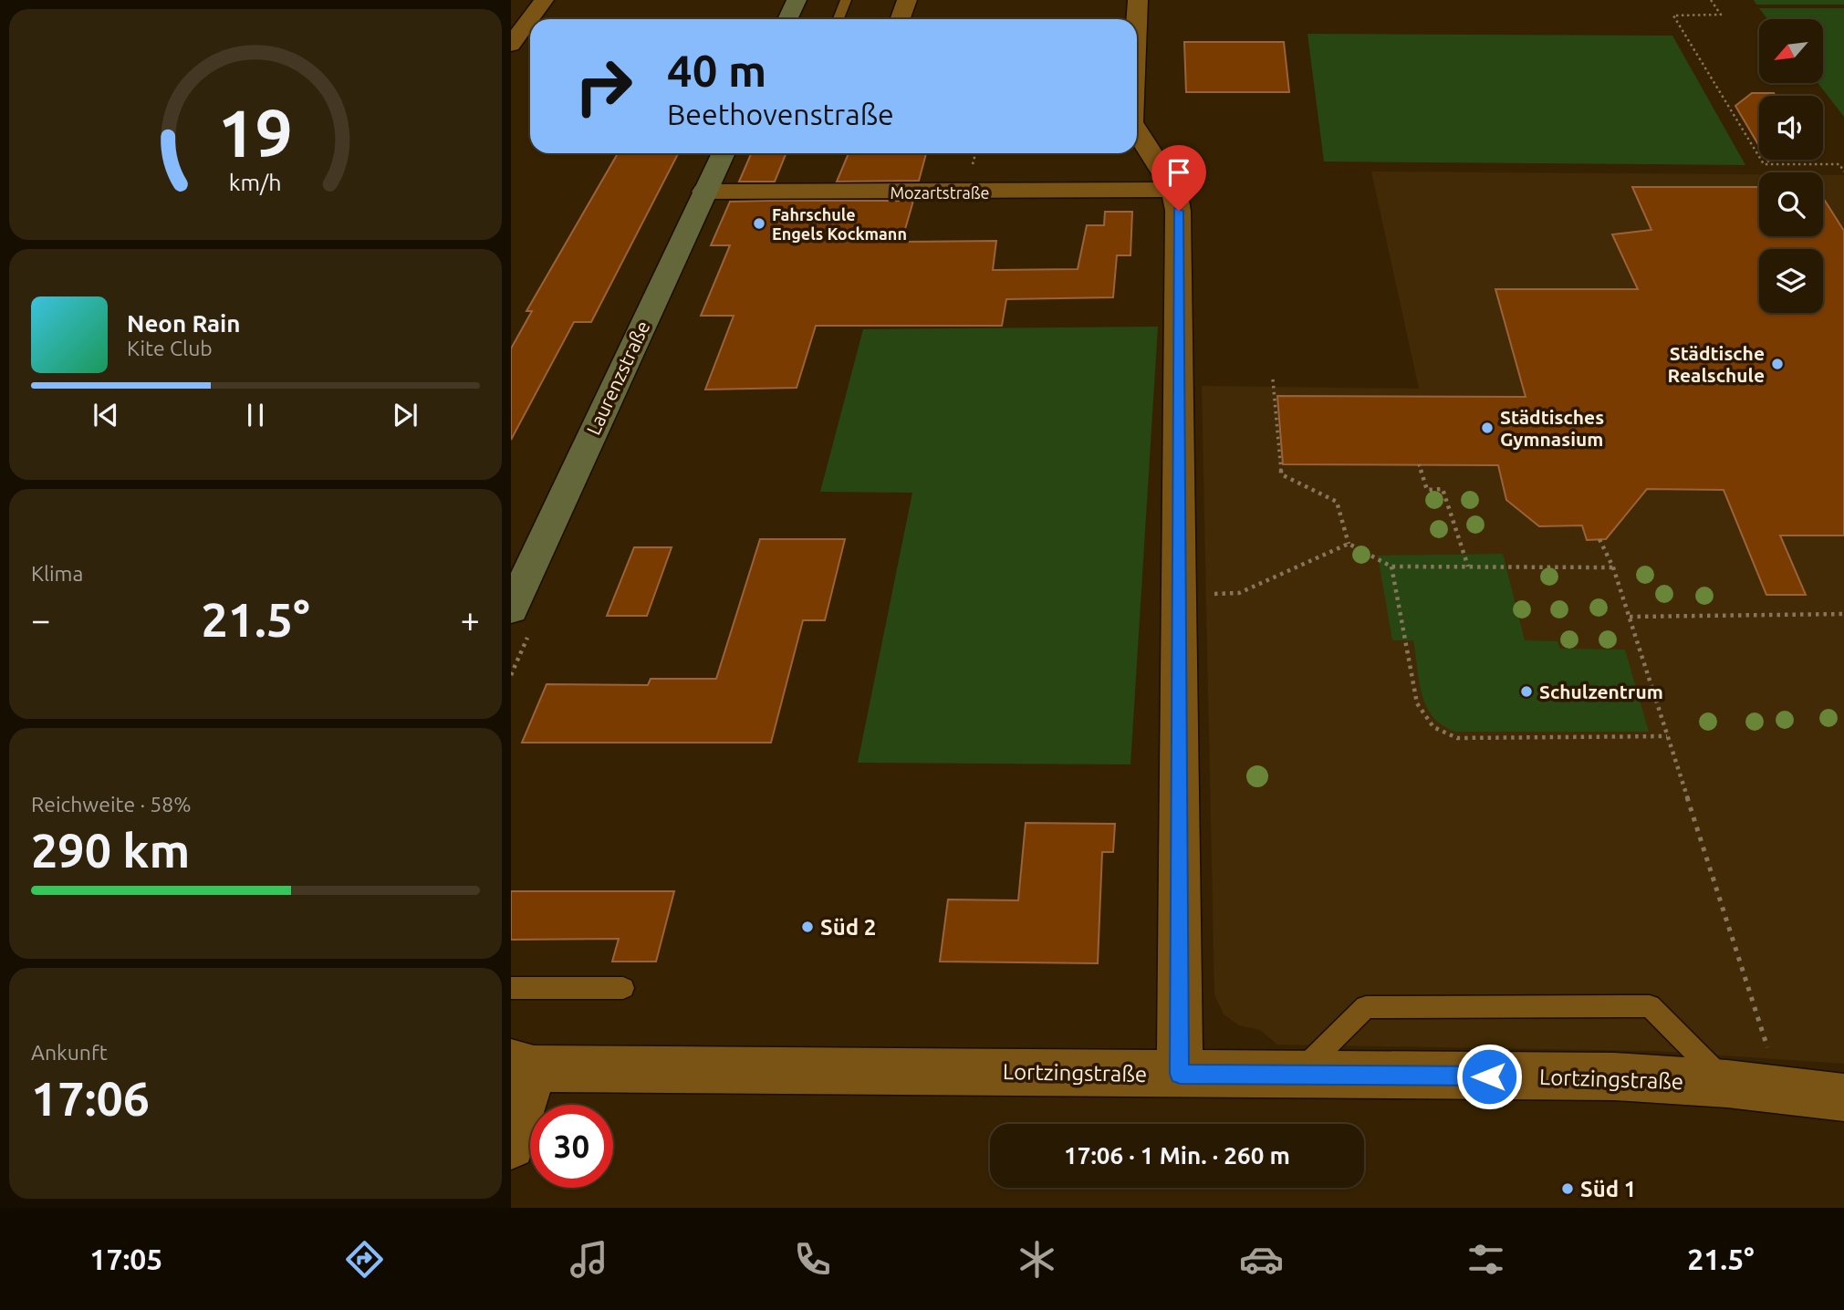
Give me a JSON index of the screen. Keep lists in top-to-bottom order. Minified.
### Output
{"streets":{"street":["Mozartstraße","Laurenzstraße","Lortzingstraße"]},"crossings":[["Mozartstraße","Laurenzstraße"]],"places":["Fahrschule Engels Kockmann","Städtische Realschule","Städtisches Gymnasium","Schulzentrum","Süd 2","Süd 1"],"north":"bottom left","page":{"turn":["40 m","Beethovenstraße"],"song":["Neon Rain","Kite Club"],"tile":["Klima",["Reichweite · 58%","290 km"],["Ankunft","17:06"]],"heat":["−","21.5°","+"],"limit":"30","trip":"17:06 · 1 Min. · 260 m","tabs":["17:05","21.5°"],"gauge":["19","km/h"]}}
